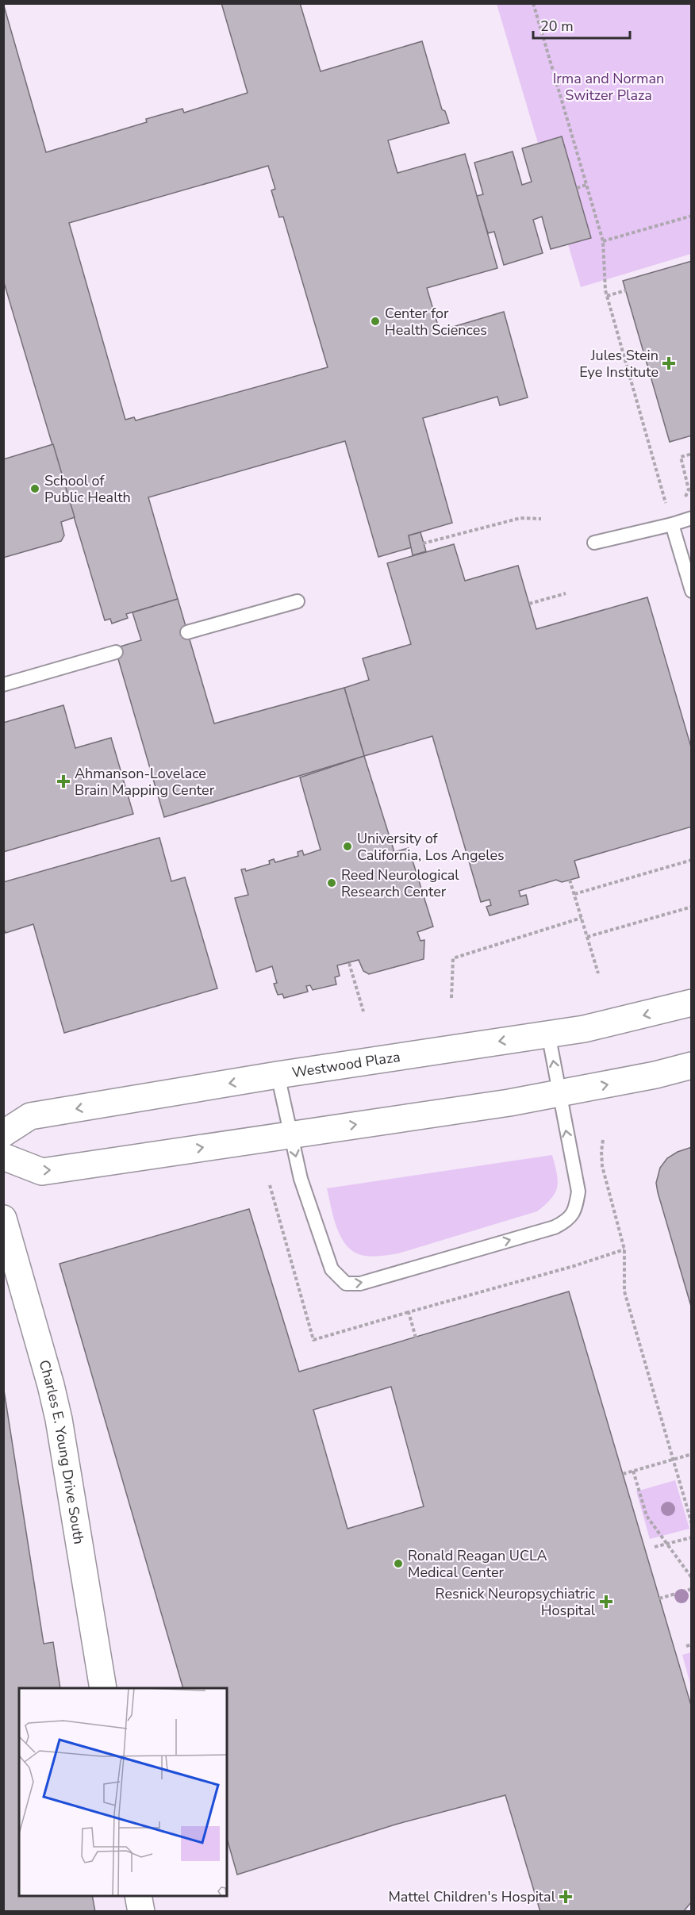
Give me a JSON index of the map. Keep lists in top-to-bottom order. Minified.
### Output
{"streets":{"main road":["Westwood Plaza","Charles E. Young Drive South"]},"parks":["Irma and Norman Switzer Plaza"],"places":{"other":["Center for Health Sciences","School of Public Health","University of California, Los Angeles","Reed Neurological Research Center","Ronald Reagan UCLA Medical Center"],"health":["Jules Stein Eye Institute","Ahmanson-Lovelace Brain Mapping Center","Resnick Neuropsychiatric Hospital","Mattel Children's Hospital"]},"scale_bar":"20 m"}
